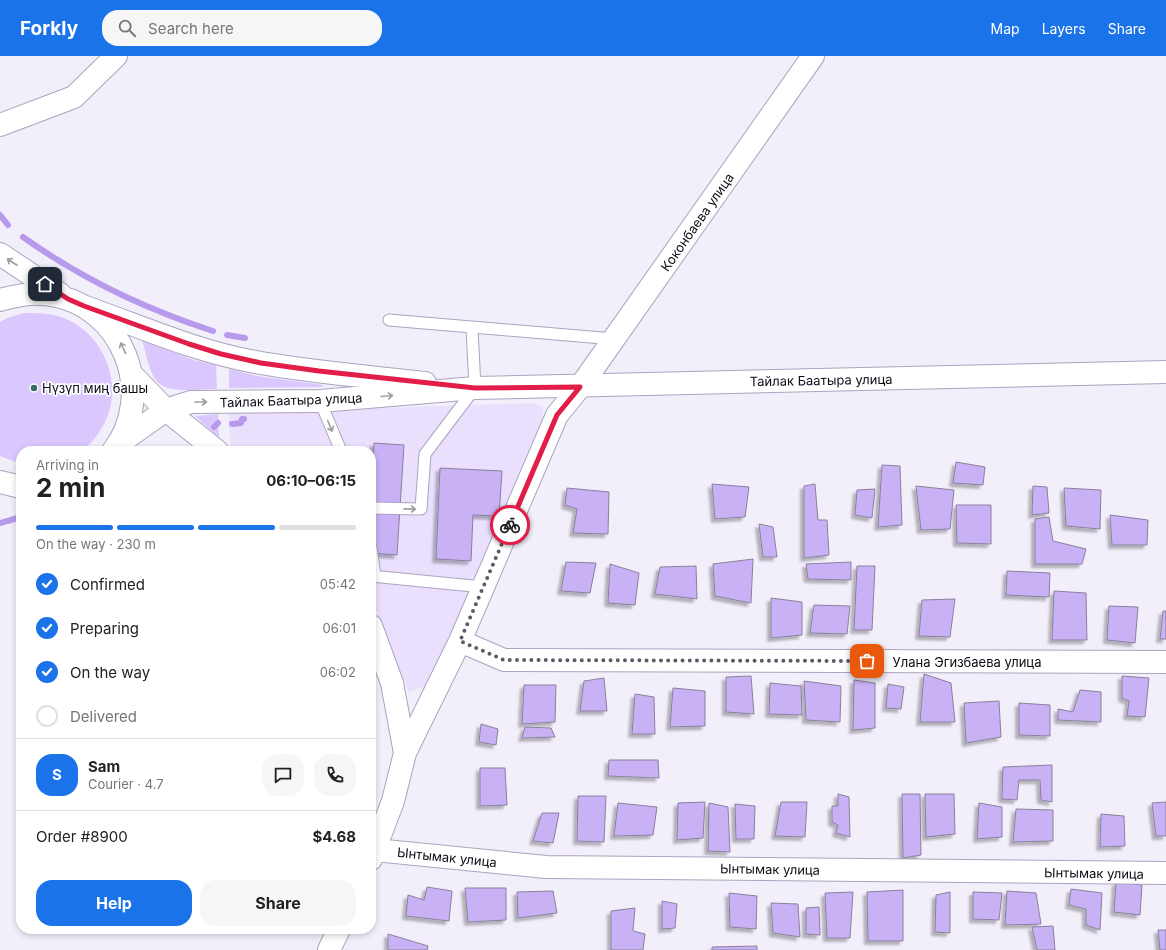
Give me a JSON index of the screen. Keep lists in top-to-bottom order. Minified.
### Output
{"streets":{"street":["Коконбаева улица","Тайлак Баатыра улица","Улана Эгизбаева улица","Ынтымак улица"]},"crossings":[["Коконбаева улица","Тайлак Баатыра улица"],["Коконбаева улица","Улана Эгизбаева улица"]],"places":["Нүзүп миң башы"],"page":{"header":"Forkly","search":"Search here","nav":["Map","Layers","Share"],"heading":["2 min","Arriving in","06:10–06:15"],"panel":["Sam","Courier · 4.7","Order #8900","$4.68"],"bar":"On the way · 230 m","list":[["Confirmed","05:42"],["Preparing","06:01"],["On the way","06:02"],"Delivered"],"round":"S","buttons":["Help","Share"]}}
